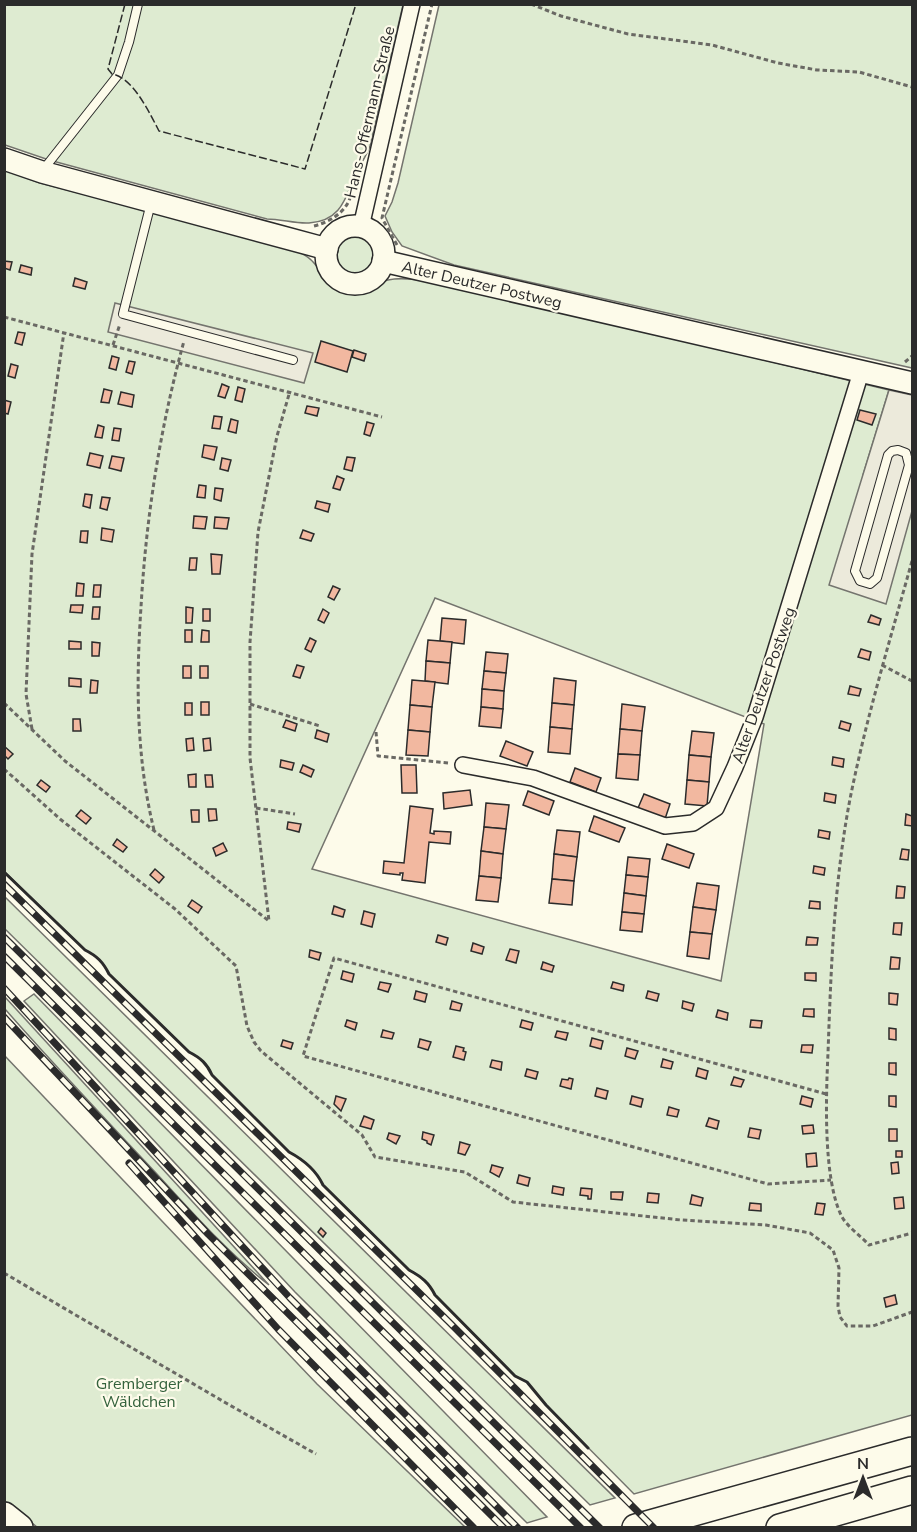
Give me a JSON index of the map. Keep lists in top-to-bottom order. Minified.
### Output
{"streets":{"street":["Hans-Offermann-Straße","Alter Deutzer Postweg"]},"crossings":[["Hans-Offermann-Straße","Alter Deutzer Postweg"]],"parks":["Gremberger Wäldchen"],"north":"top"}
